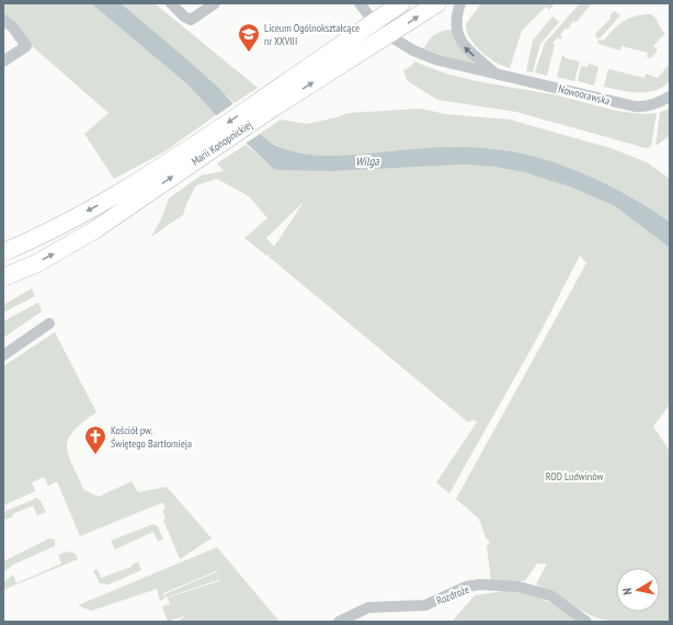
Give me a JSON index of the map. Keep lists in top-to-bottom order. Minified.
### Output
{"streets":{"main road":["Marii Konopnickiej"],"street":["Nowoorawska","Rozdroże"]},"crossings":[["Nowoorawska","Marii Konopnickiej"]],"water":["Wilga"],"parks":["ROD Ludwinów"],"places":{"school or university":["Liceum Ogólnokształcące nr XXVIII"],"church":["Kościół pw. Świętego Bartłomieja"]},"north":"left"}
